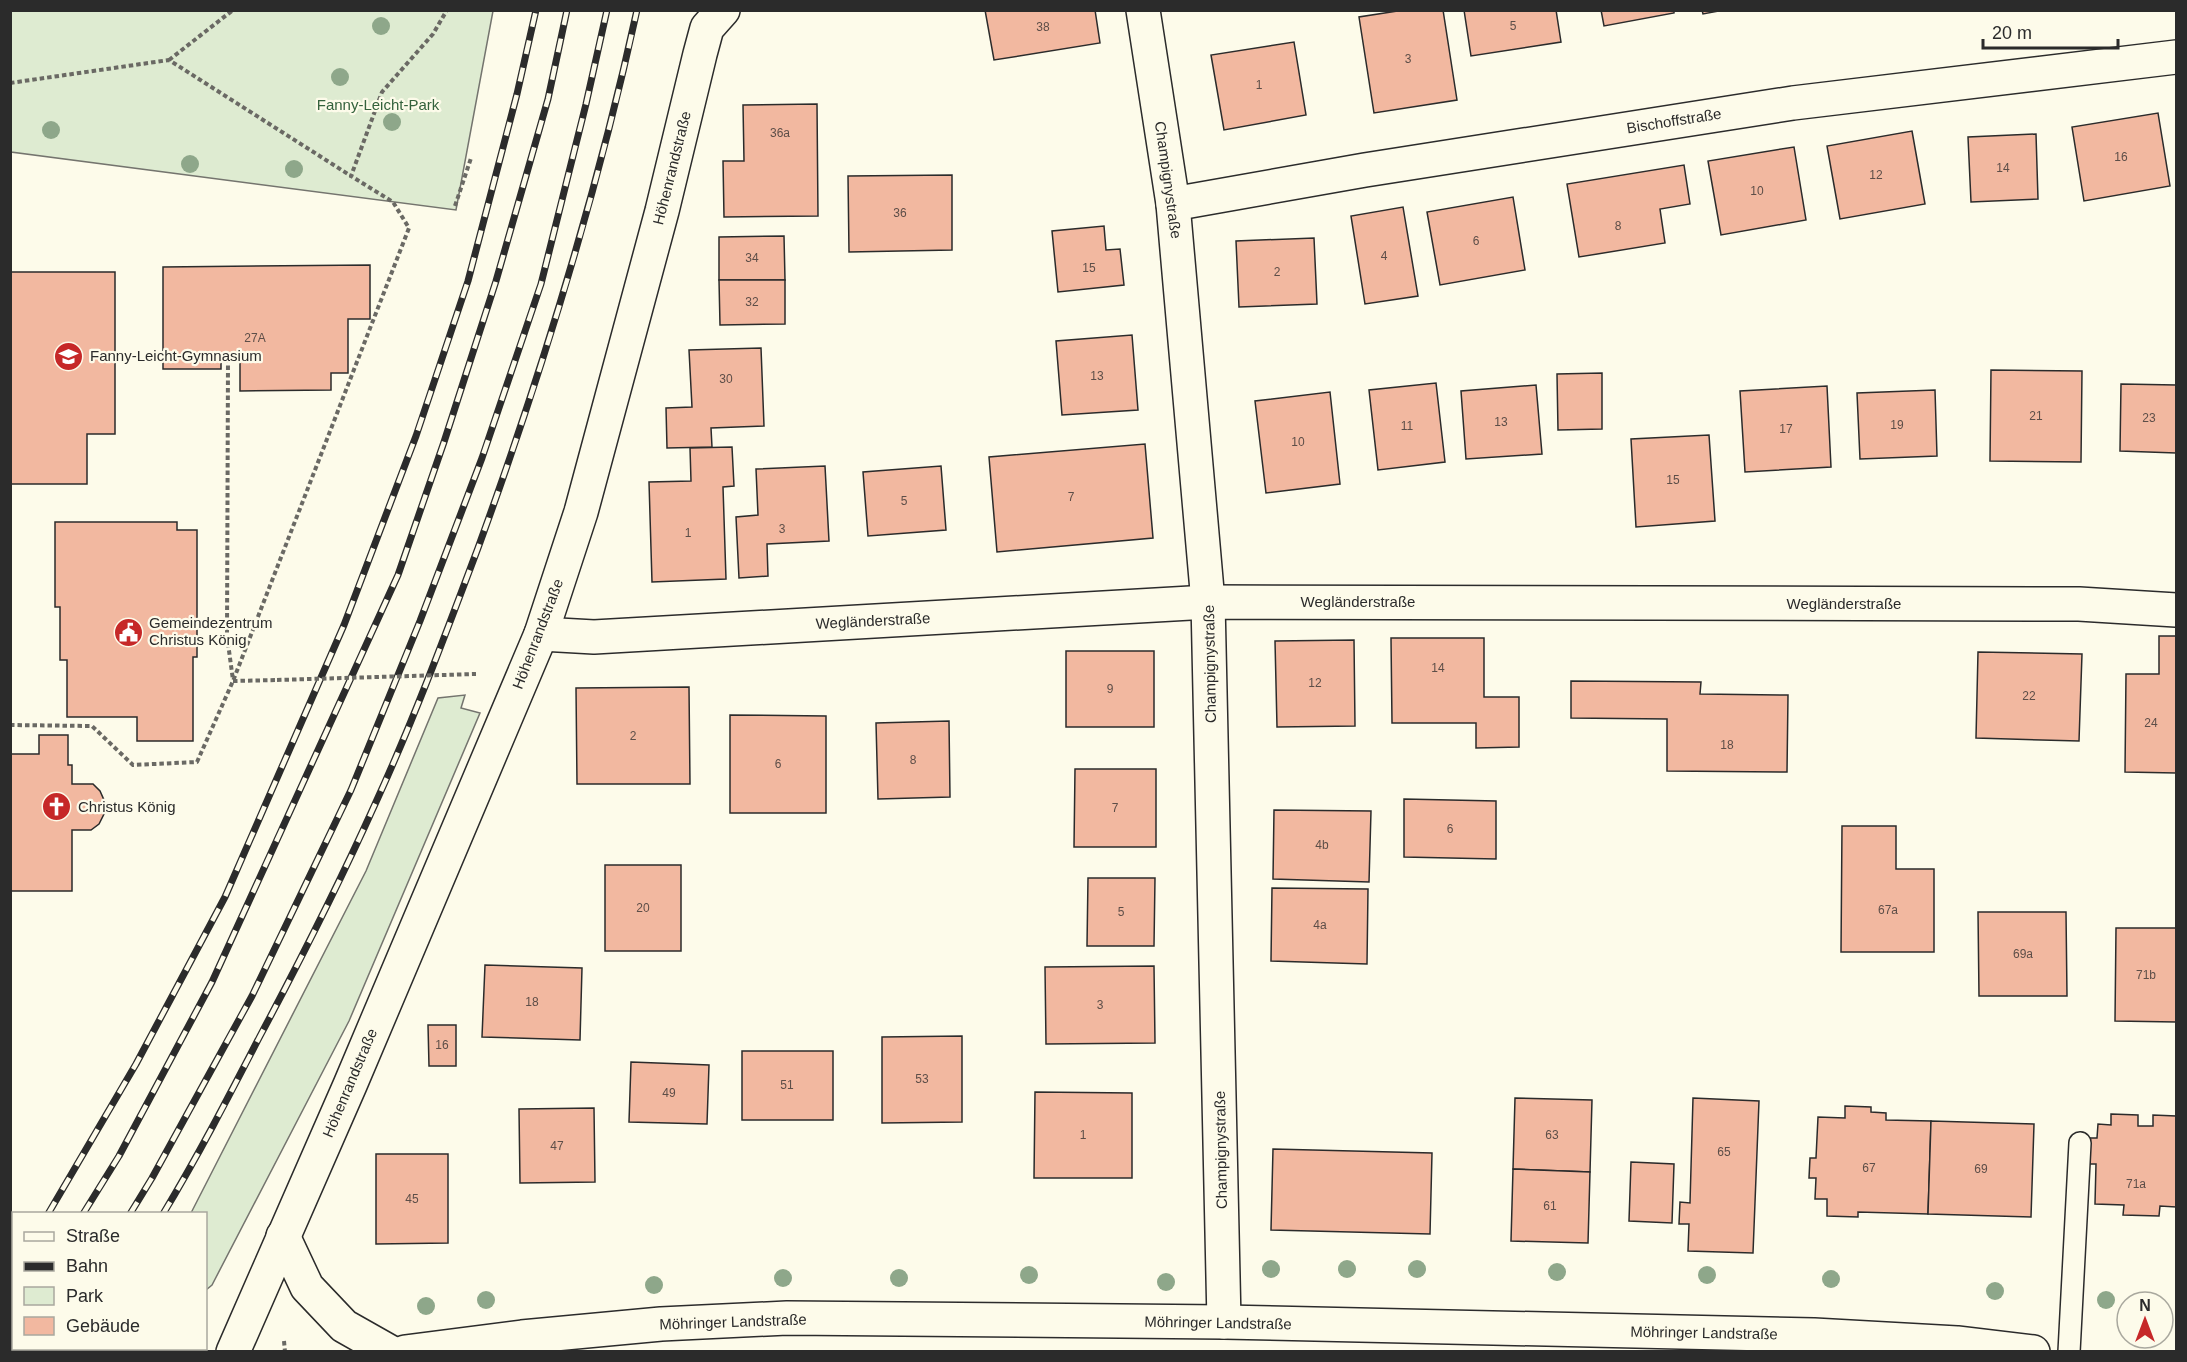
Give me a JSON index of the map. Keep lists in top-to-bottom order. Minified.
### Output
{"streets":{"street":["Bischoffstraße","Höhenrandstraße","Champignystraße","Wegländerstraße","Möhringer Landstraße"]},"crossings":[["Bischoffstraße","Champignystraße"],["Höhenrandstraße","Wegländerstraße"],["Champignystraße","Wegländerstraße"],["Champignystraße","Möhringer Landstraße"]],"parks":["Fanny-Leicht-Park"],"places":{"school or university":["Fanny-Leicht-Gymnasium"],"public building":["Gemeindezentrum Christus König"],"church":["Christus König"]},"house_numbers":["5","38","3","1","36a","16","14","12","10","36","8","6","4","34","15","2","32","27A","13","30","21","23","13","19","11","17","10","15","7","5","3","1","14","12","9","22","24","2","18","8","6","7","6","4b","20","67a","5","4a","69a","71b","18","3","16","53","51","49","1","63","47","65","67","69","71a","45","61"],"legend":["Straße","Bahn","Park","Gebäude"],"scale_bar":"20 m","north":"top"}
